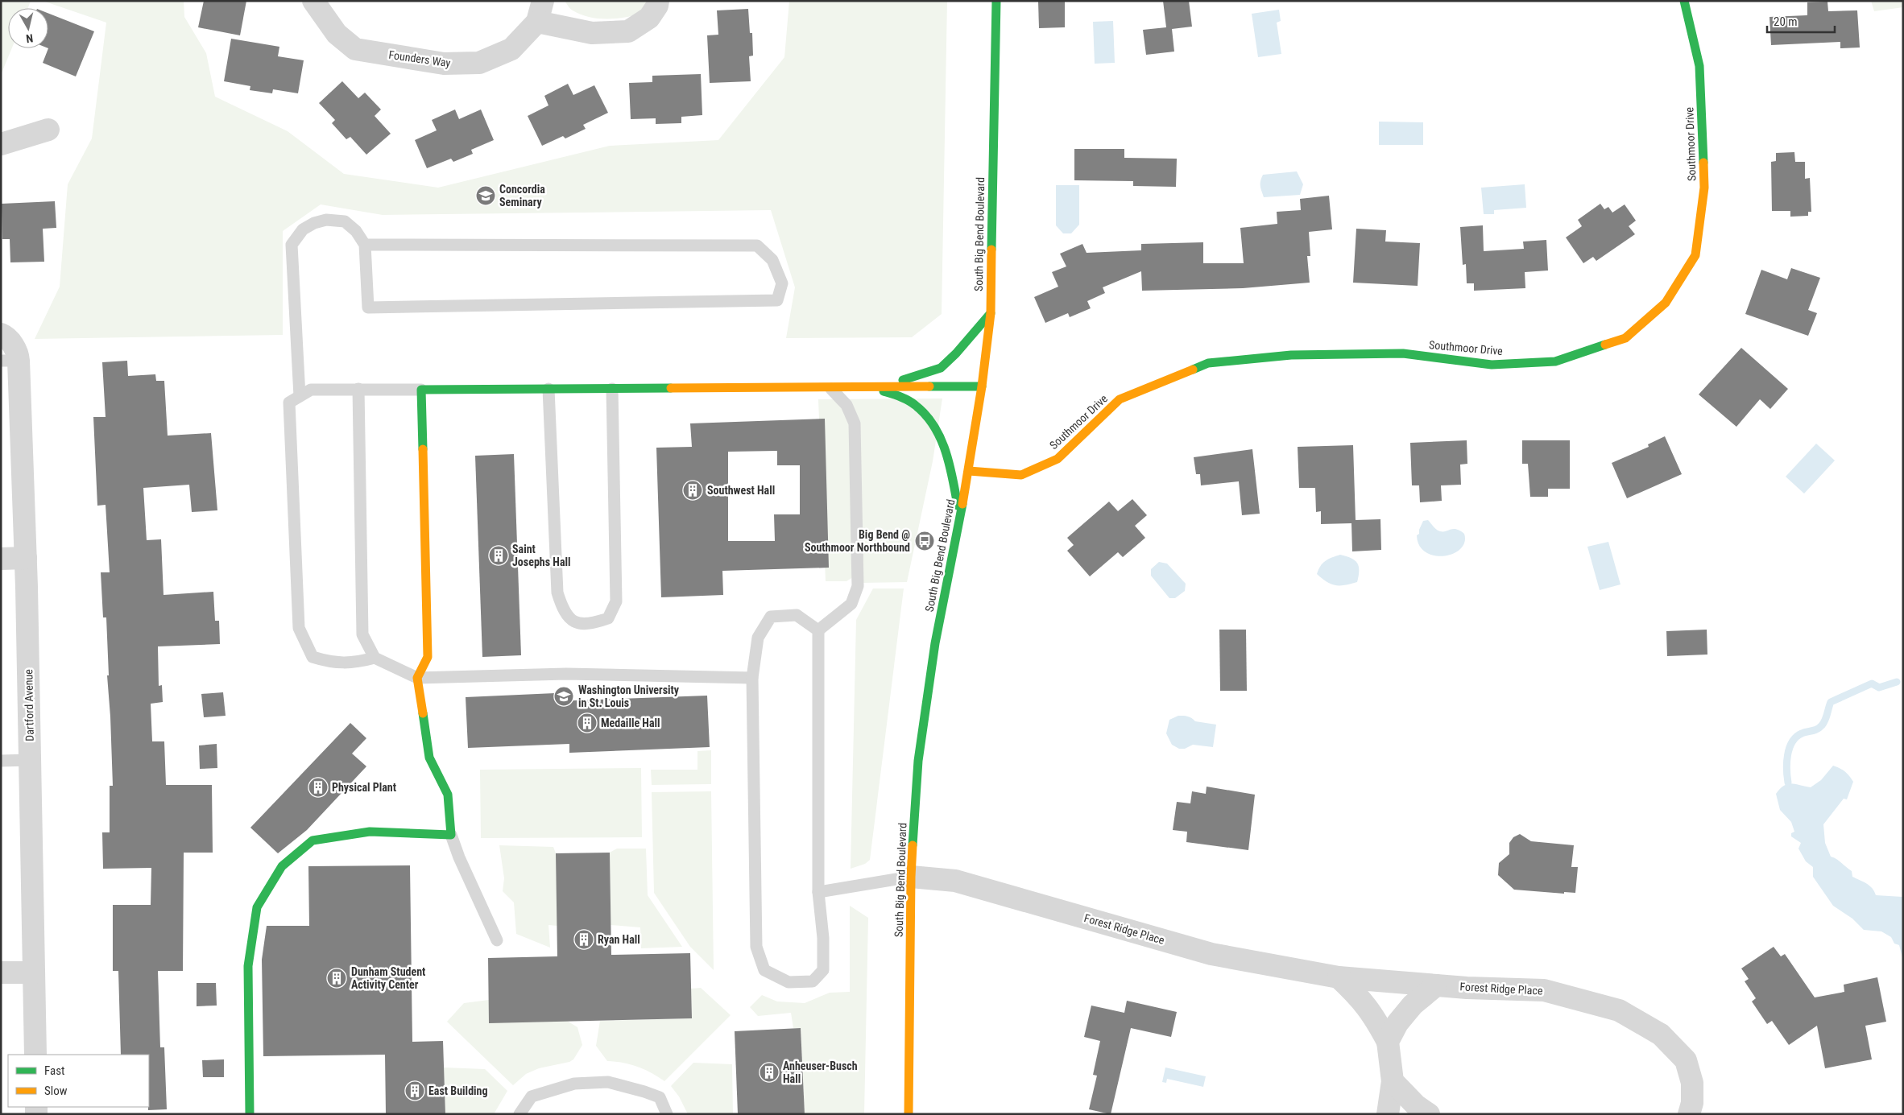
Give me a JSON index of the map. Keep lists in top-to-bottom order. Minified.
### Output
{"streets":{"street":["Founders Way","Southmoor Drive","South Big Bend Boulevard","Dartford Avenue","Forest Ridge Place"]},"crossings":[["Southmoor Drive","South Big Bend Boulevard"],["South Big Bend Boulevard","Forest Ridge Place"]],"places":{"school or university":["Concordia Seminary","Washington University in St. Louis"],"building":["Southwest Hall","Saint Josephs Hall","Medaille Hall","Physical Plant","Ryan Hall","Dunham Student Activity Center","Anheuser-Busch Hall","East Building"],"bus stop":["Big Bend @ Southmoor Northbound"]},"legend":["Fast","Slow"],"scale_bar":"20 m","north":"bottom"}
